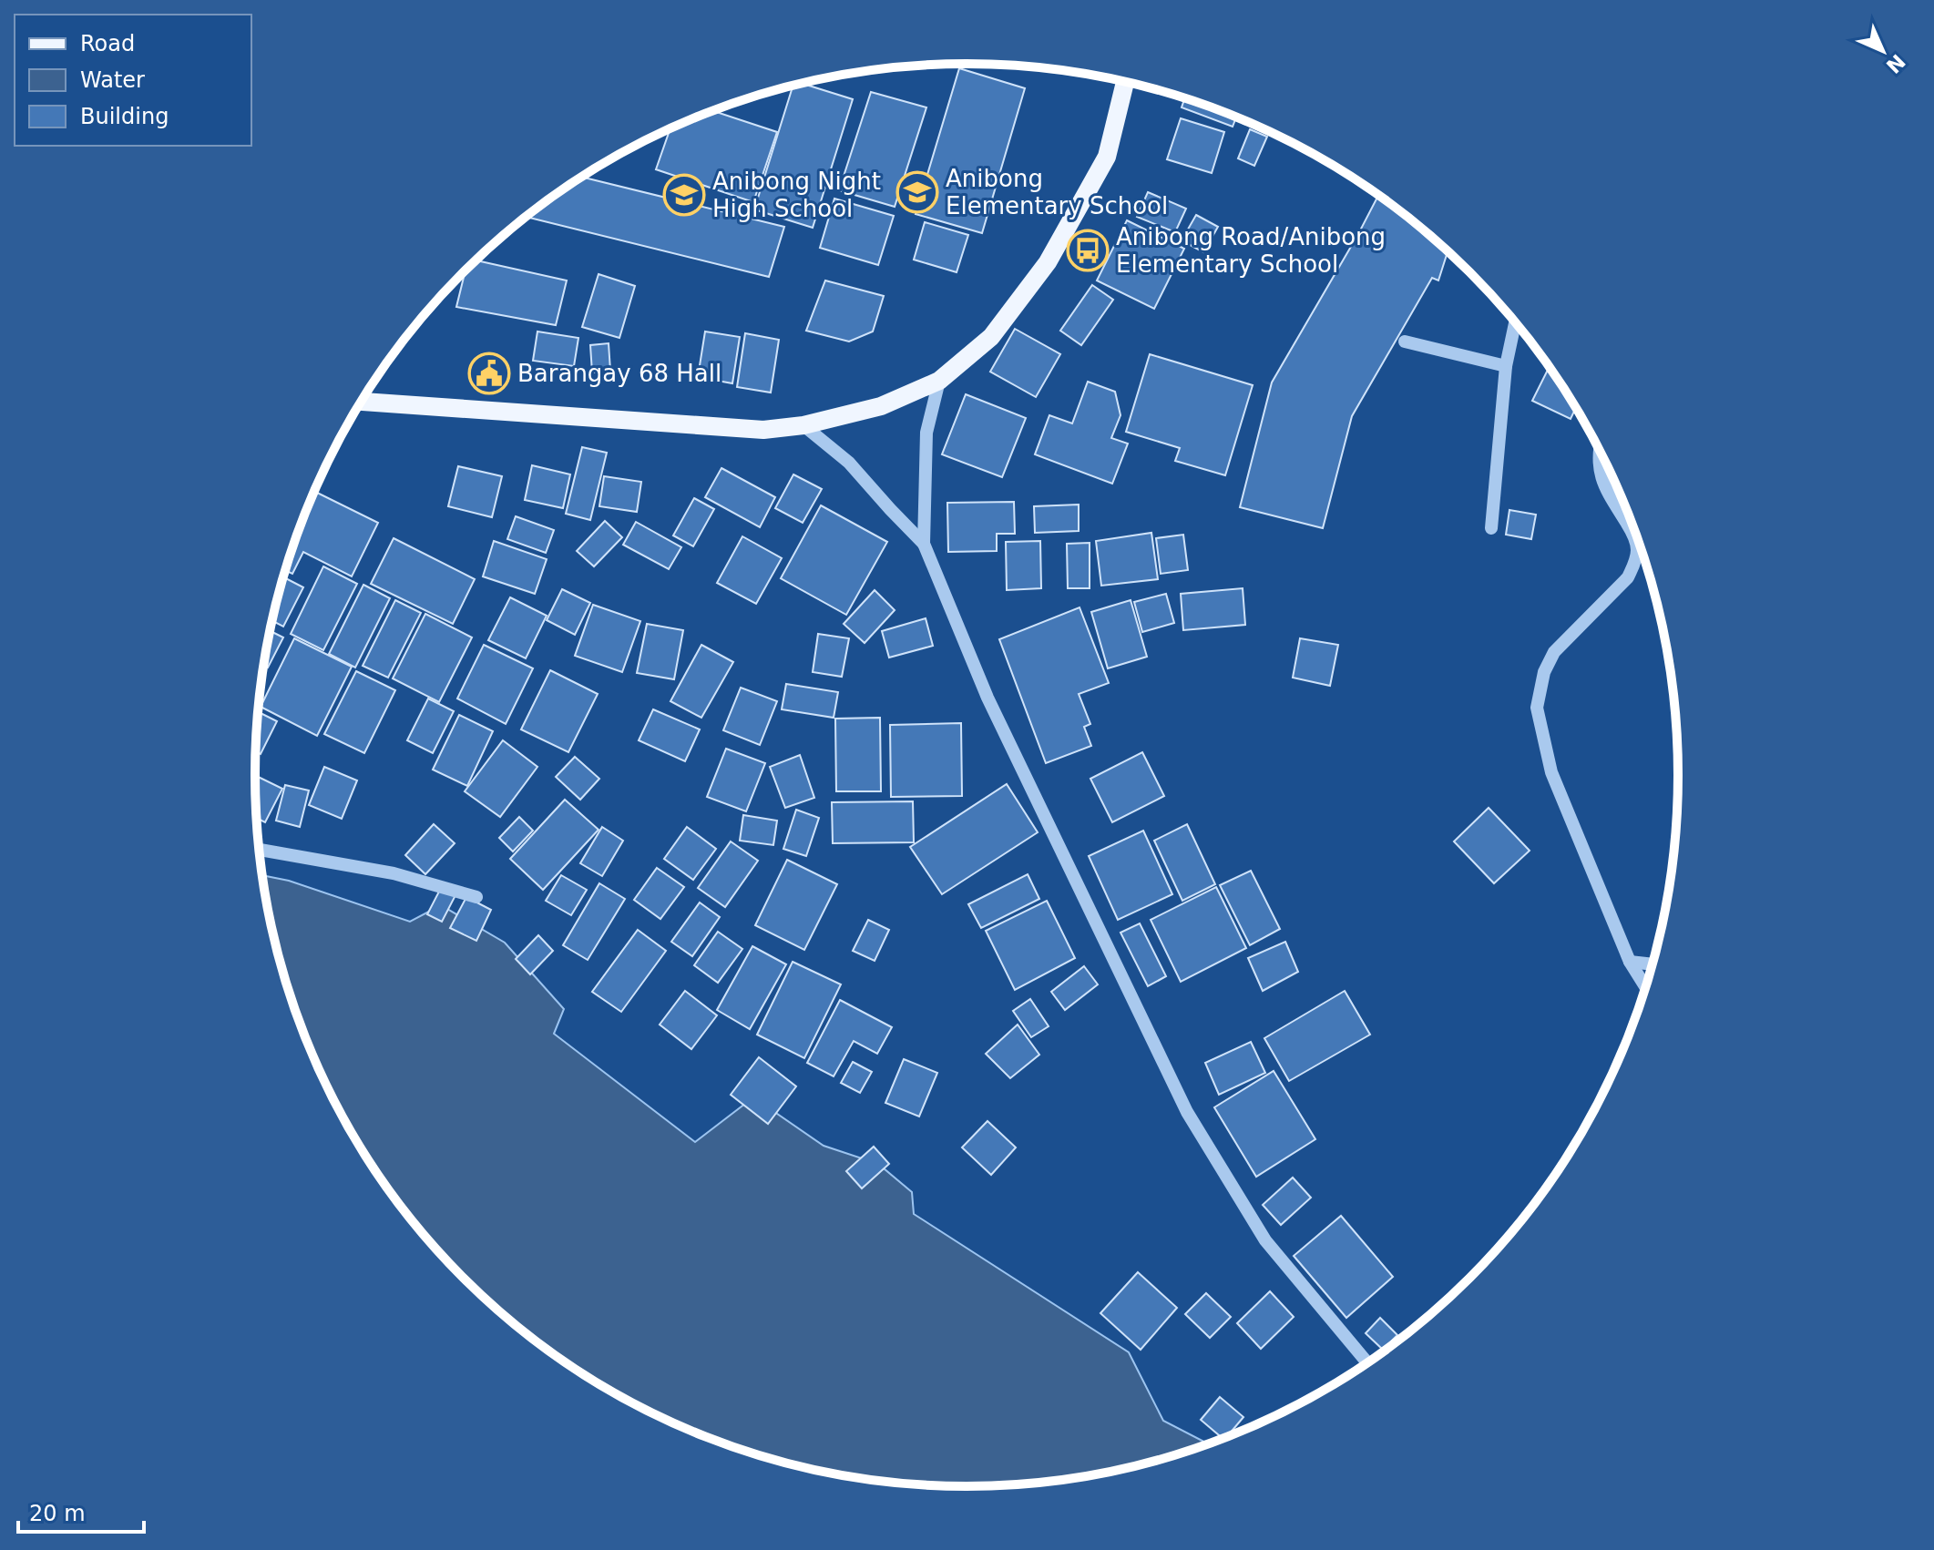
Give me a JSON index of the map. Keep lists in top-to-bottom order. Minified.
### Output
{"places":{"school or university":["Anibong Elementary School","Anibong Night High School"],"bus stop":["Anibong Road/Anibong Elementary School"],"public building":["Barangay 68 Hall"]},"legend":["Road","Water","Building"],"scale_bar":"20 m","north":"bottom right"}
